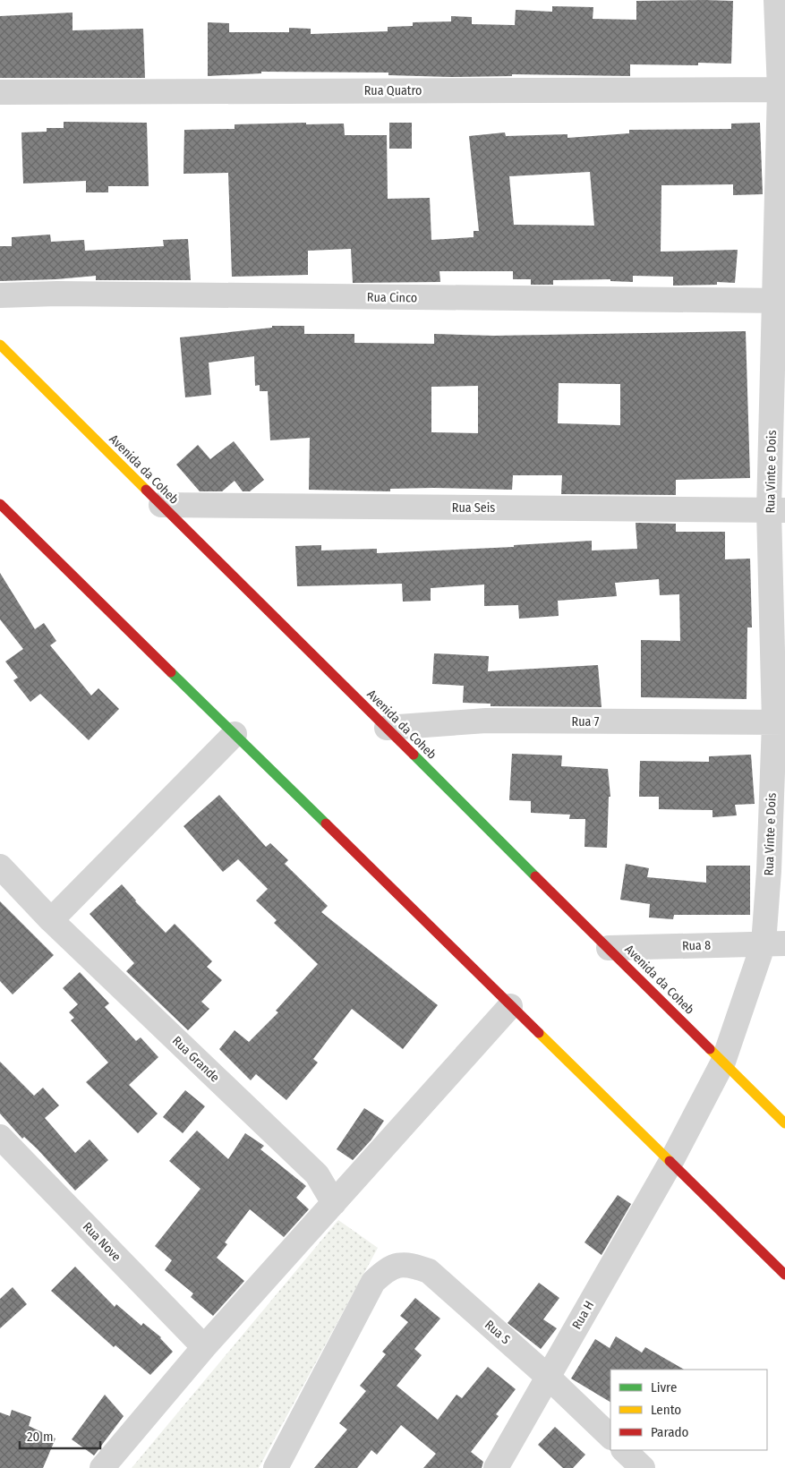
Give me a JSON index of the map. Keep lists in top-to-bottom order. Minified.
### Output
{"streets":{"main road":["Avenida da Coheb"],"street":["Rua Quatro","Rua Cinco","Rua Vinte e Dois","Rua Seis","Rua 7","Rua 8","Rua Grande","Rua Nove","Rua H","Rua S"]},"crossings":[["Rua Quatro","Rua Vinte e Dois"],["Rua Cinco","Rua Vinte e Dois"],["Avenida da Coheb","Rua Vinte e Dois"],["Avenida da Coheb","Rua Seis"],["Avenida da Coheb","Rua 7"],["Avenida da Coheb","Rua 8"],["Avenida da Coheb","Rua H"],["Rua Vinte e Dois","Rua Seis"],["Rua Vinte e Dois","Rua 7"],["Rua Vinte e Dois","Rua 8"],["Rua Vinte e Dois","Rua H"],["Rua H","Rua S"]],"legend":["Livre","Lento","Parado"],"scale_bar":"20 m"}
